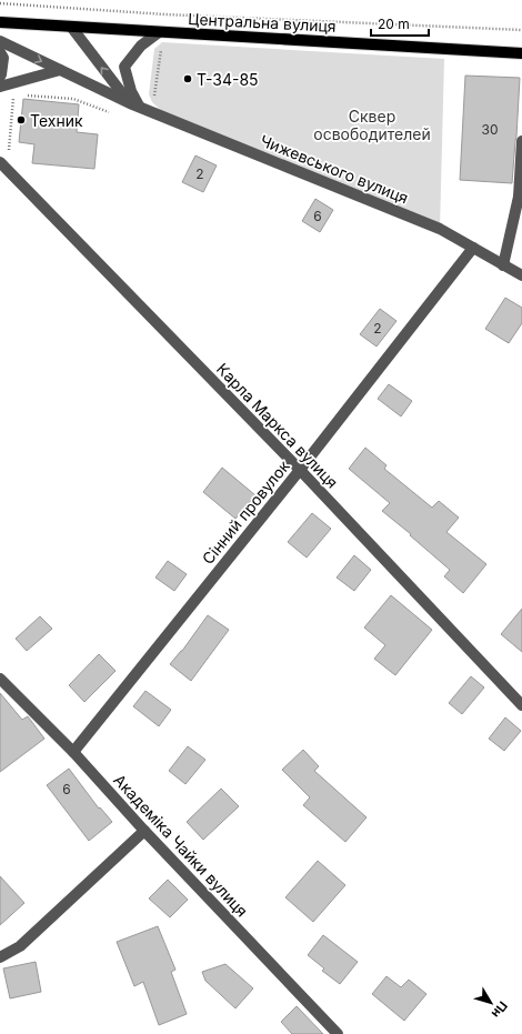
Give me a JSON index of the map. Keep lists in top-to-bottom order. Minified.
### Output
{"streets":{"main road":["Центральна вулиця"],"street":["Чижевського вулиця","Карла Маркса вулиця","Сінний провулок","Академіка Чайки вулиця"]},"crossings":[["Чижевського вулиця","Сінний провулок"],["Карла Маркса вулиця","Сінний провулок"],["Сінний провулок","Академіка Чайки вулиця"]],"parks":["Сквер освободителей"],"places":["Т-34-85","Техник"],"house_numbers":["30","2","6","2","6"],"scale_bar":"20 m","north":"bottom right"}
